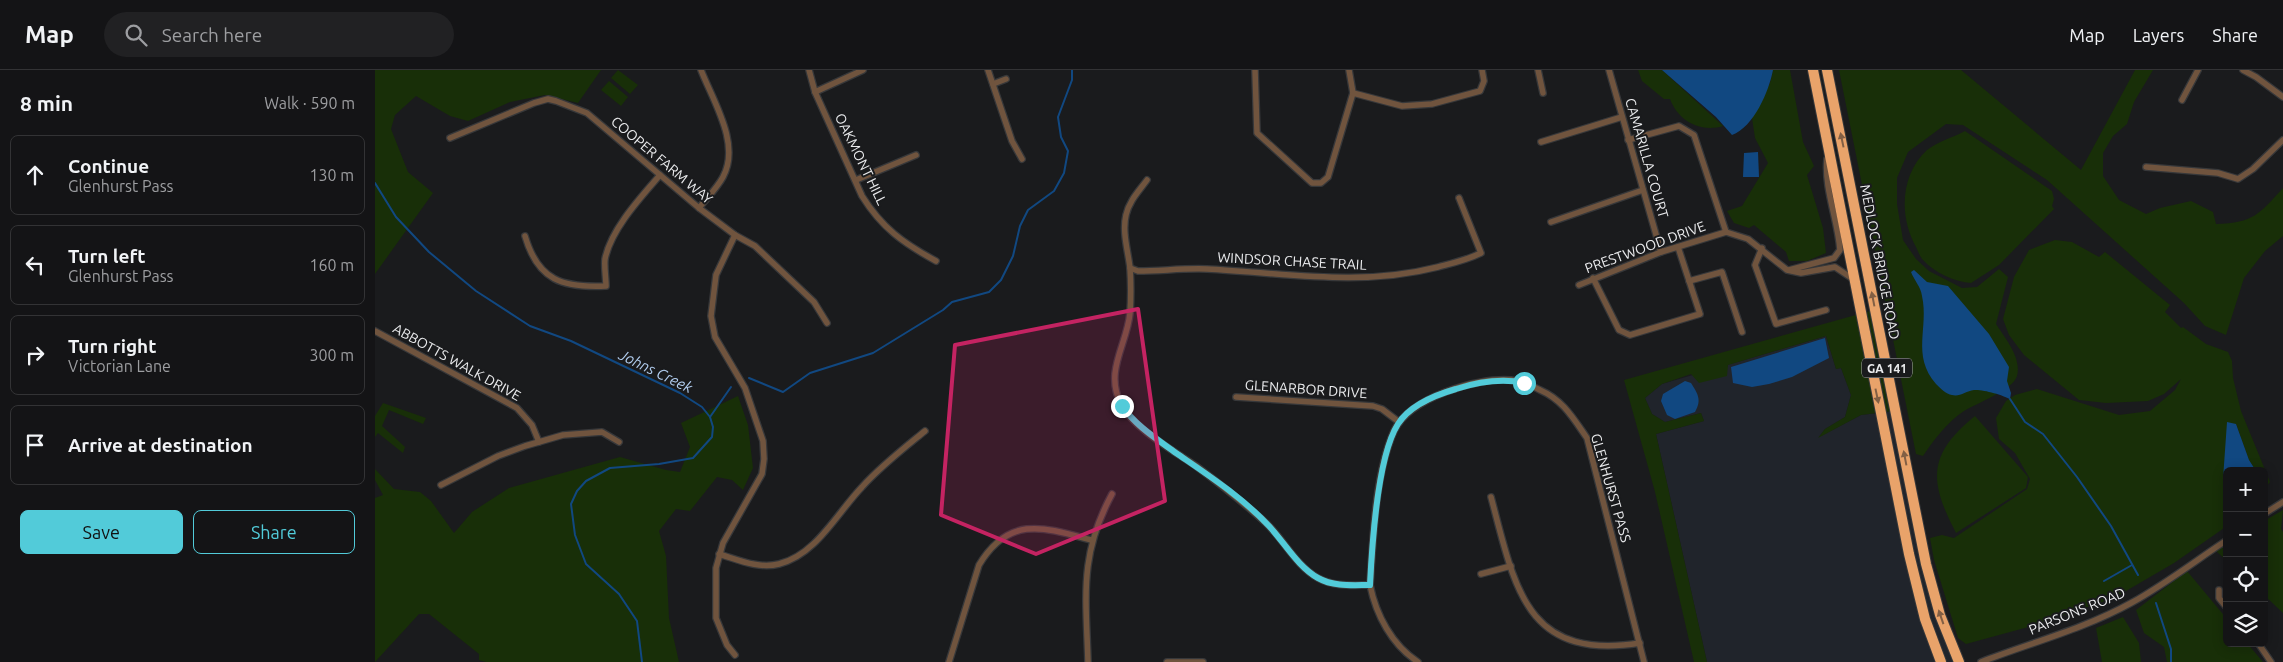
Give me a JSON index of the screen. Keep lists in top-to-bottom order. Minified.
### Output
{"streets":{"highway":["MEDLOCK BRIDGE ROAD","GA 141"],"street":["CAMARILLA COURT","OAKMONT HILL","COOPER FARM WAY","PRESTWOOD DRIVE","WINDSOR CHASE TRAIL","ABBOTTS WALK DRIVE","GLENARBOR DRIVE","GLENHURST PASS","PARSONS ROAD"]},"crossings":[["CAMARILLA COURT","PRESTWOOD DRIVE"],["PRESTWOOD DRIVE","MEDLOCK BRIDGE ROAD"],["GLENARBOR DRIVE","GLENHURST PASS"]],"water":["Johns Creek"],"page":{"header":"Map","search":"Search here","nav":["Map","Layers","Share"],"heading":["8 min","Walk · 590 m"],"list":[["Continue","Glenhurst Pass","130 m"],["Turn left","Glenhurst Pass","160 m"],["Turn right","Victorian Lane","300 m"],"Arrive at destination"],"map_buttons":["+","−"],"buttons":["Save","Share"]}}
